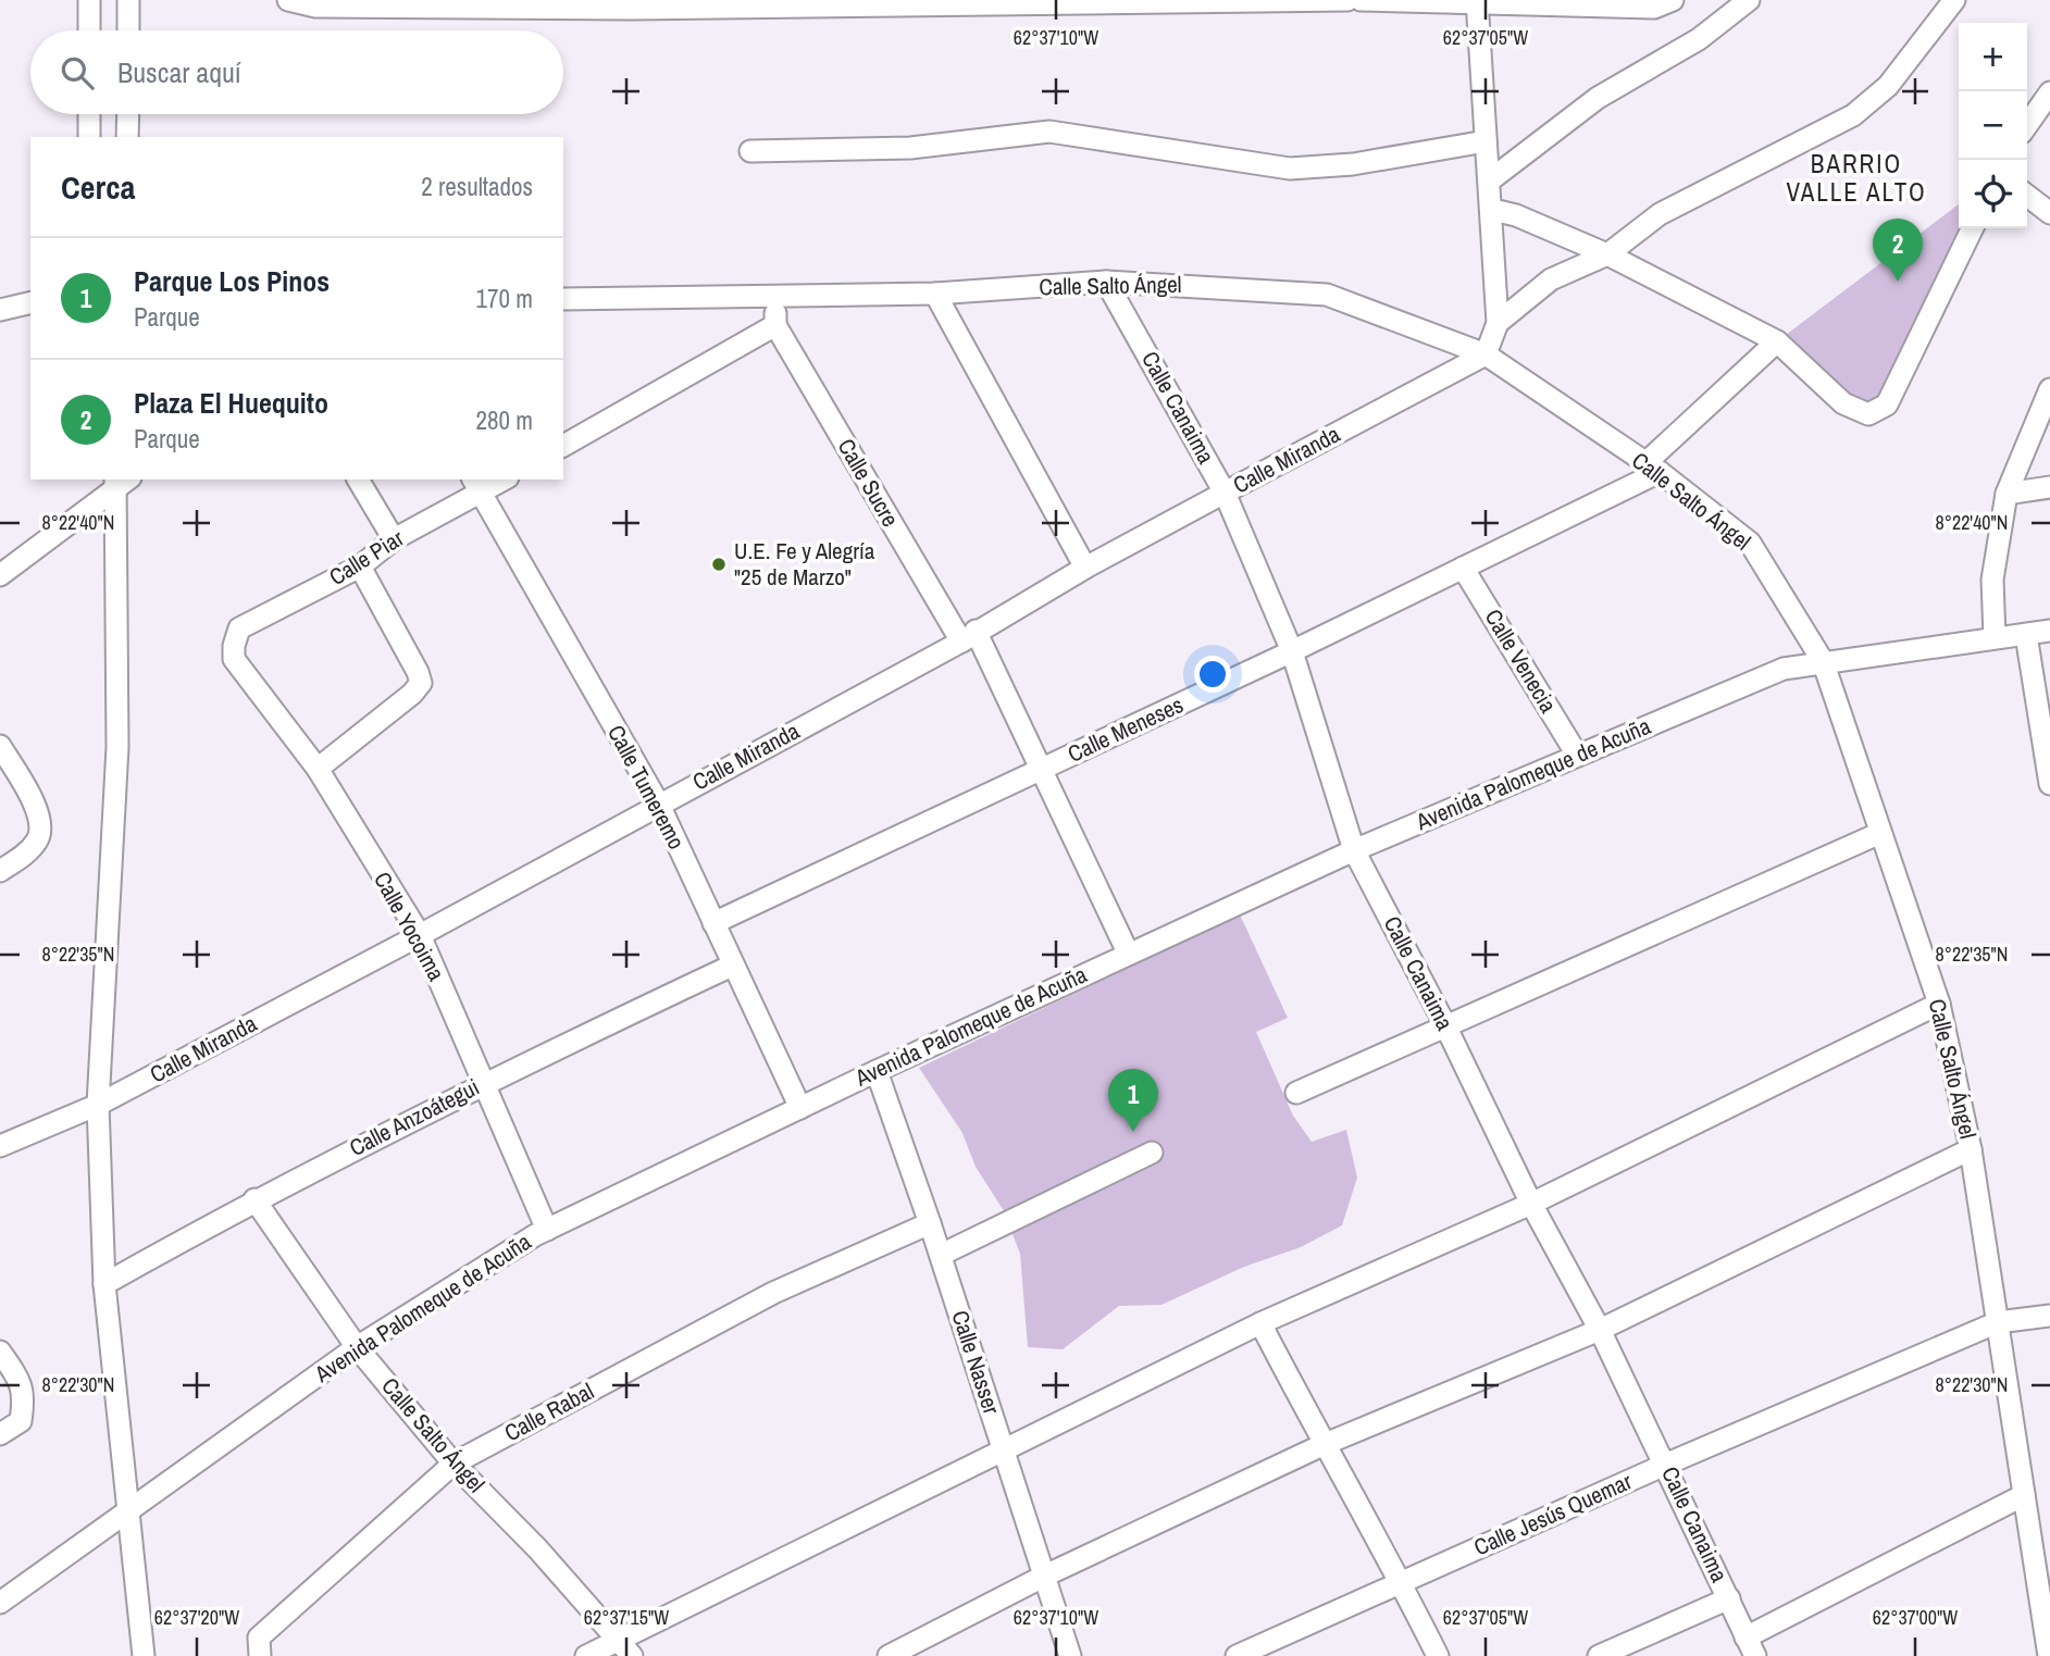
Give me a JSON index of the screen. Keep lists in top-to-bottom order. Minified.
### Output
{"streets":{"street":["Calle Salto Ángel","Calle Canaima","Calle Miranda","Calle Sucre","Calle Piar","Calle Venecia","Calle Meneses","Avenida Palomeque de Acuña","Calle Tumeremo","Calle Yocoima","Calle Anzoátegui","Calle Nasser","Calle Rabal","Calle Jesús Quemar"]},"crossings":[["Calle Salto Ángel","Calle Canaima"],["Calle Salto Ángel","Calle Miranda"],["Calle Salto Ángel","Calle Meneses"],["Calle Salto Ángel","Avenida Palomeque de Acuña"],["Calle Salto Ángel","Calle Anzoátegui"],["Calle Salto Ángel","Calle Rabal"],["Calle Salto Ángel","Calle Jesús Quemar"],["Calle Canaima","Calle Miranda"],["Calle Canaima","Calle Meneses"],["Calle Canaima","Avenida Palomeque de Acuña"],["Calle Canaima","Calle Jesús Quemar"],["Calle Miranda","Calle Sucre"],["Calle Miranda","Calle Tumeremo"],["Calle Miranda","Calle Yocoima"],["Calle Sucre","Calle Meneses"],["Calle Sucre","Avenida Palomeque de Acuña"],["Calle Piar","Calle Tumeremo"],["Calle Piar","Calle Yocoima"],["Calle Venecia","Calle Meneses"],["Calle Venecia","Avenida Palomeque de Acuña"],["Calle Meneses","Calle Tumeremo"],["Avenida Palomeque de Acuña","Calle Tumeremo"],["Avenida Palomeque de Acuña","Calle Yocoima"],["Avenida Palomeque de Acuña","Calle Nasser"],["Calle Tumeremo","Calle Anzoátegui"],["Calle Yocoima","Calle Anzoátegui"],["Calle Nasser","Calle Rabal"]],"districts":["BARRIO VALLE ALTO"],"places":["U.E. Fe y Alegría \"25 de Marzo\""],"page":{"map_buttons":["+","−"],"search":"Buscar aquí","heading":["Cerca","2 resultados"],"pins":["2","1"],"list":[{"mark":"1","name":"Parque Los Pinos","note":"Parque","value":"170 m"},{"mark":"2","name":"Plaza El Huequito","note":"Parque","value":"280 m"}]},"coordinates":["62°37'10\"W","62°37'05\"W","8°22'40\"N","8°22'35\"N","8°22'30\"N","62°37'20\"W","62°37'15\"W","62°37'00\"W"]}
